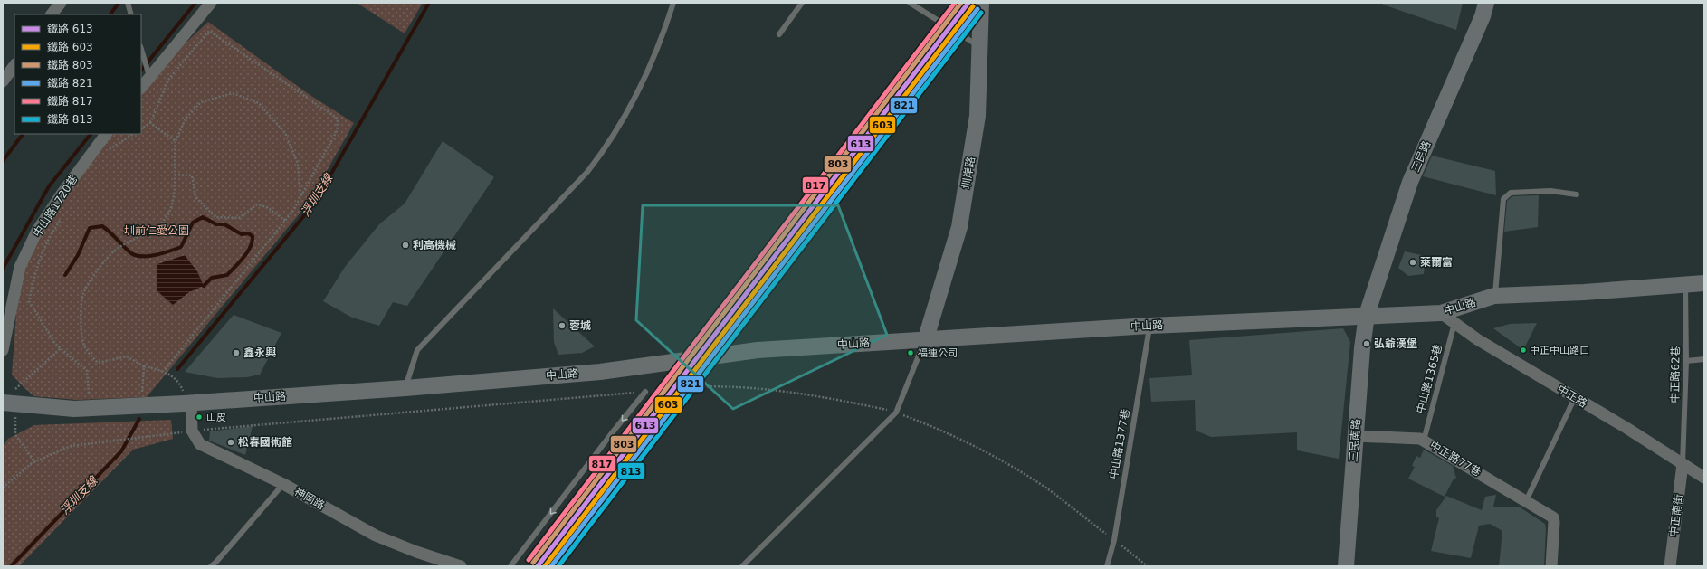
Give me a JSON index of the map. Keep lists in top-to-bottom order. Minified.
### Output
{"streets":{"street":["三民路","圳岸路","中山路1720巷","中山路","中正路","三民南路","中正路77巷","神岡路","中正南街"],"lane":["中正路62巷","中山路1365巷","中山路1377巷"]},"crossings":[["三民路","中山路"],["三民路","三民南路"],["圳岸路","中山路"],["中山路","中正路62巷"],["中山路","中正路"],["中山路","三民南路"],["中山路","中山路1377巷"],["中正路62巷","中正路"],["中正路62巷","中正南街"],["中山路1365巷","中正路"],["中山路1365巷","中正路77巷"],["中正路","中正南街"],["三民南路","中正路77巷"]],"water":["浮圳支線"],"parks":["圳前仁愛公園"],"places":["利高機械","萊爾富","蓉城","弘爺漢堡","中正中山路口","鑫永興","福連公司","山皮","松春國術館"],"lines":["rail line 613","rail line 803","rail line 817","rail line 603","rail line 821","rail line 813"],"legend":["鐵路 613","鐵路 603","鐵路 803","鐵路 821","鐵路 817","鐵路 813"]}
